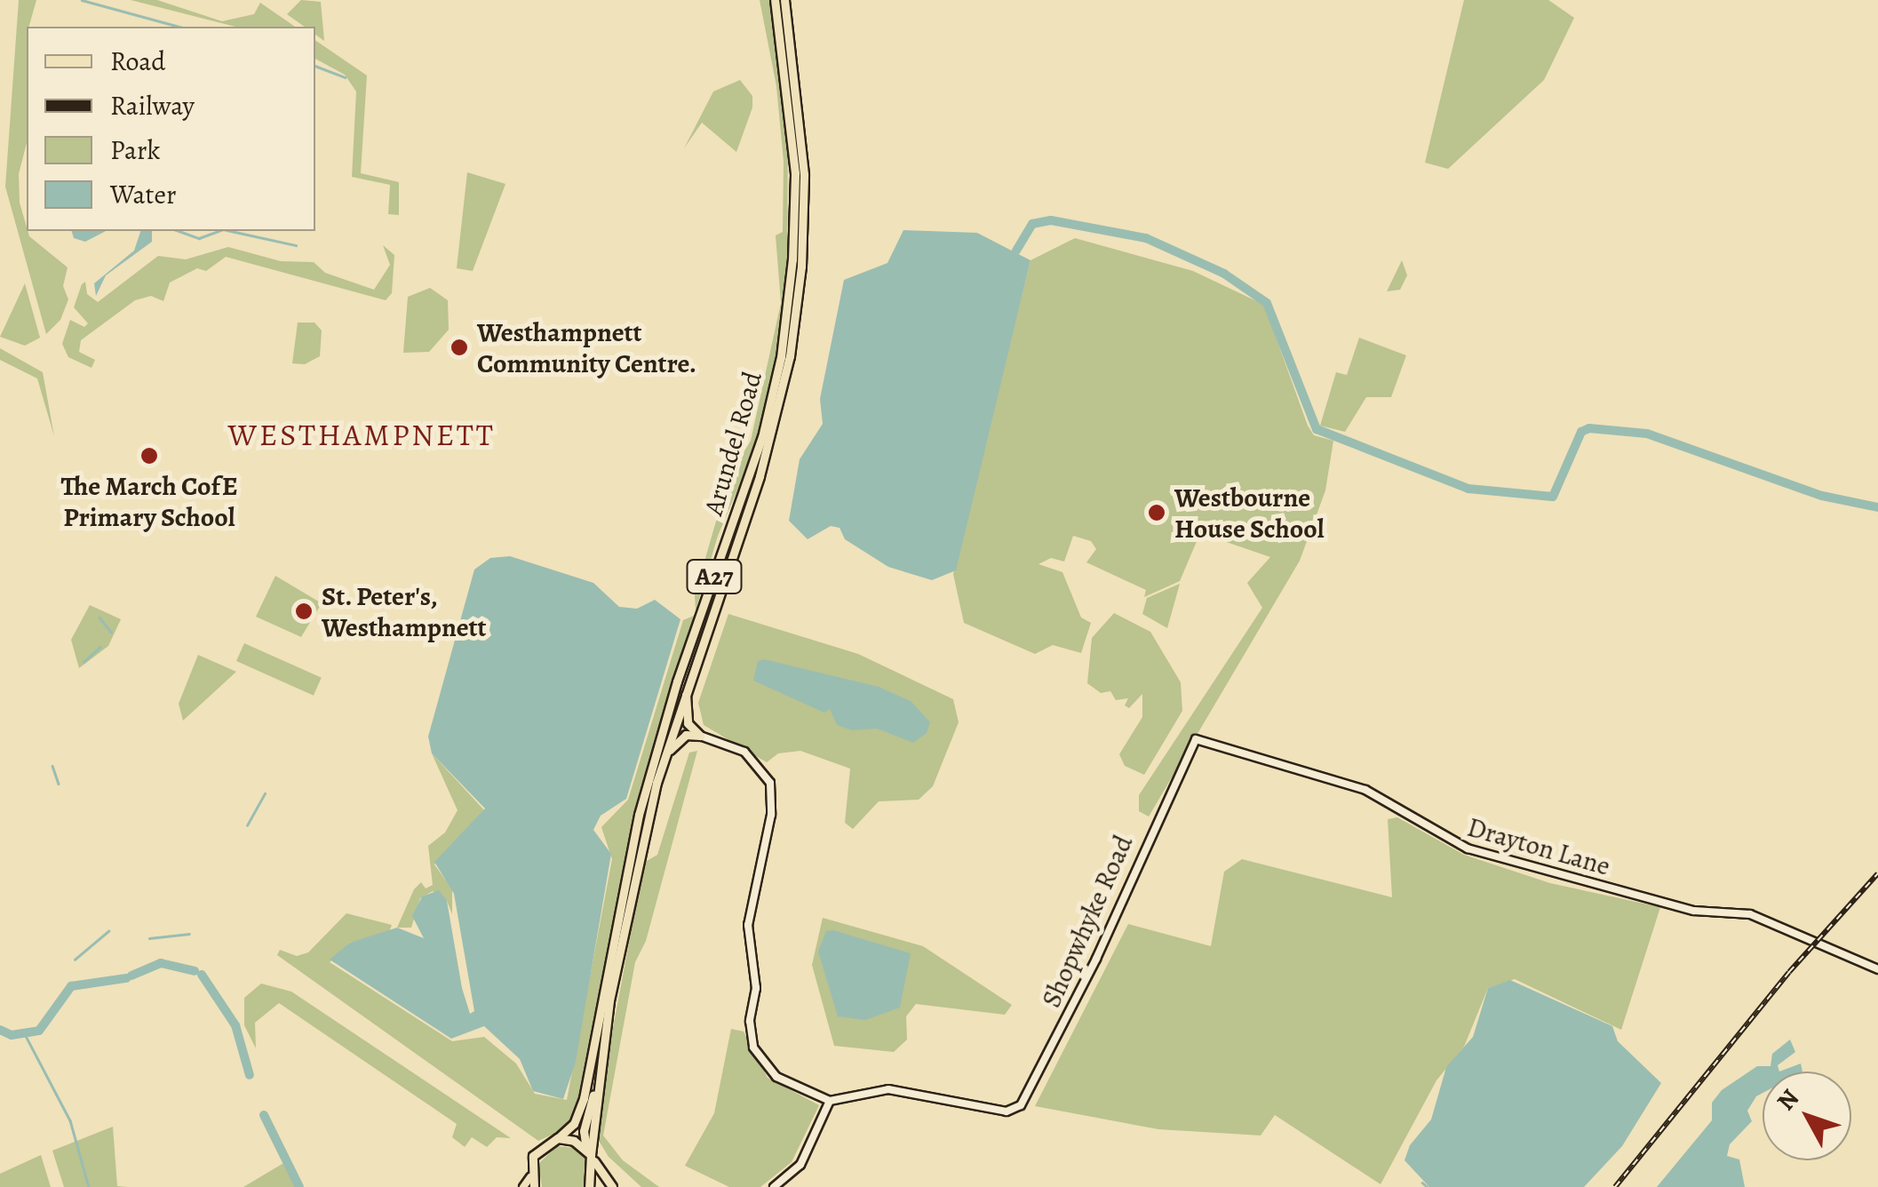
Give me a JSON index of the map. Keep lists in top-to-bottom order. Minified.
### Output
{"streets":{"highway":["Arundel Road","A27"],"main road":["Drayton Lane","Shopwhyke Road"]},"crossings":[["Drayton Lane","Shopwhyke Road"]],"districts":["WESTHAMPNETT"],"places":["Westhampnett Community Centre.","The March CofE Primary School","Westbourne House School","St. Peter's, Westhampnett"],"legend":["Road","Railway","Park","Water"],"north":"top left"}
